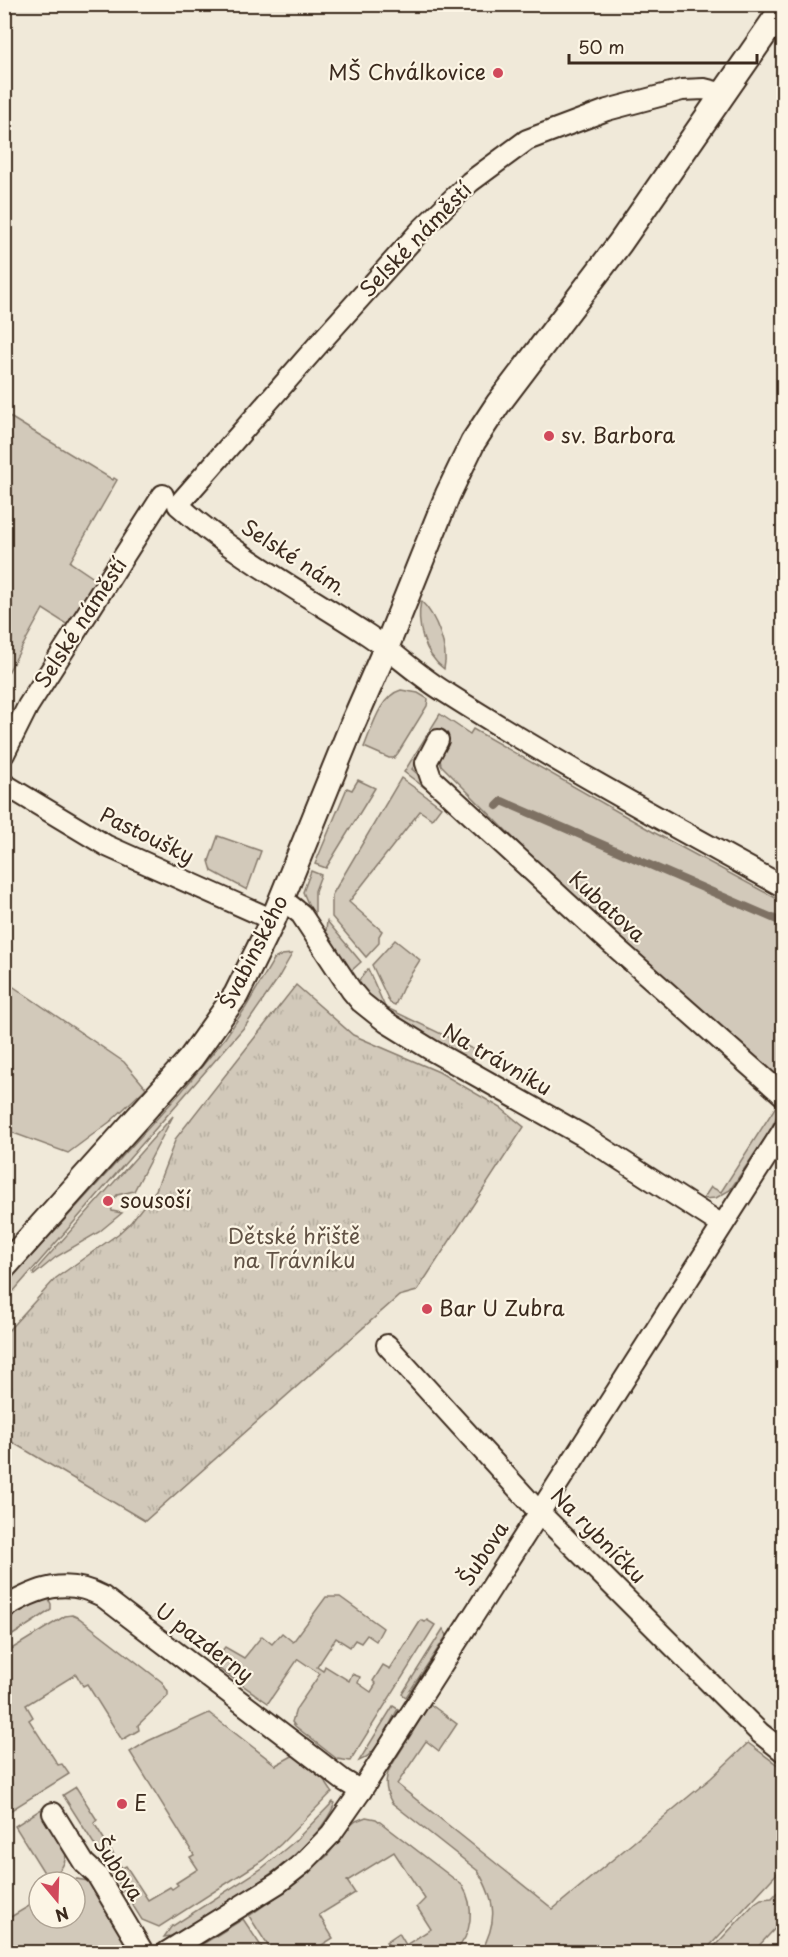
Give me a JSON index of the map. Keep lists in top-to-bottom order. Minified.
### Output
{"streets":{"street":["Selské náměstí","Selské nám.","Pastoušky","Kubatova","Švabinského","Na trávníku","Na rybníčku","Šubova","U pazderny"]},"crossings":[["Selské náměstí","Selské nám."],["Selské nám.","Švabinského"],["Pastoušky","Švabinského"],["Pastoušky","Na trávníku"],["Švabinského","Na trávníku"],["Na trávníku","Šubova"],["Na rybníčku","Šubova"],["Šubova","U pazderny"]],"parks":["Dětské hřiště na Trávníku"],"places":["MŠ Chválkovice","sv. Barbora","sousoší","Bar U Zubra","E"],"scale_bar":"50 m","north":"bottom"}
